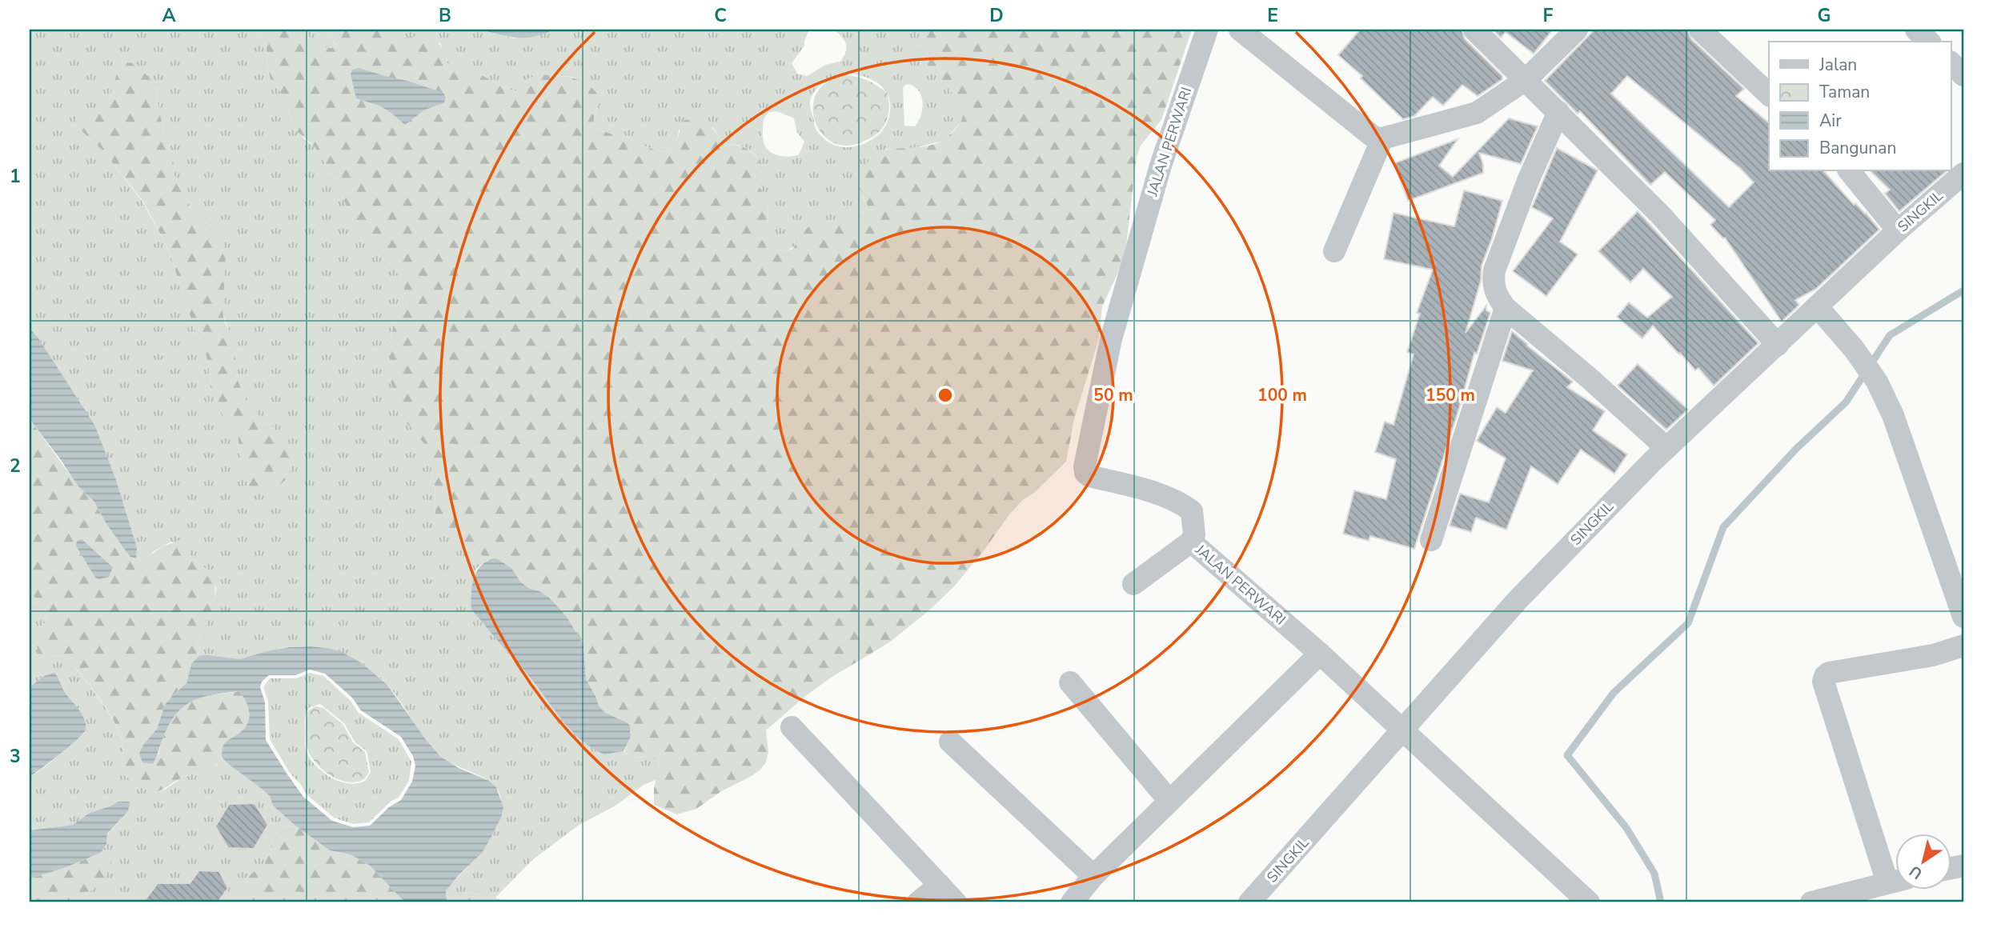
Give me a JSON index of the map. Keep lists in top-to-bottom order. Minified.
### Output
{"streets":{"street":["JALAN PERWARI","SINGKIL"]},"crossings":[["JALAN PERWARI","SINGKIL"]],"legend":["Jalan","Taman","Air","Bangunan"],"north":"bottom left","grid":{"columns":["A","B","C","D","E","F","G"],"rows":["1","2","3"]},"rings":["50 m","100 m","150 m"]}
